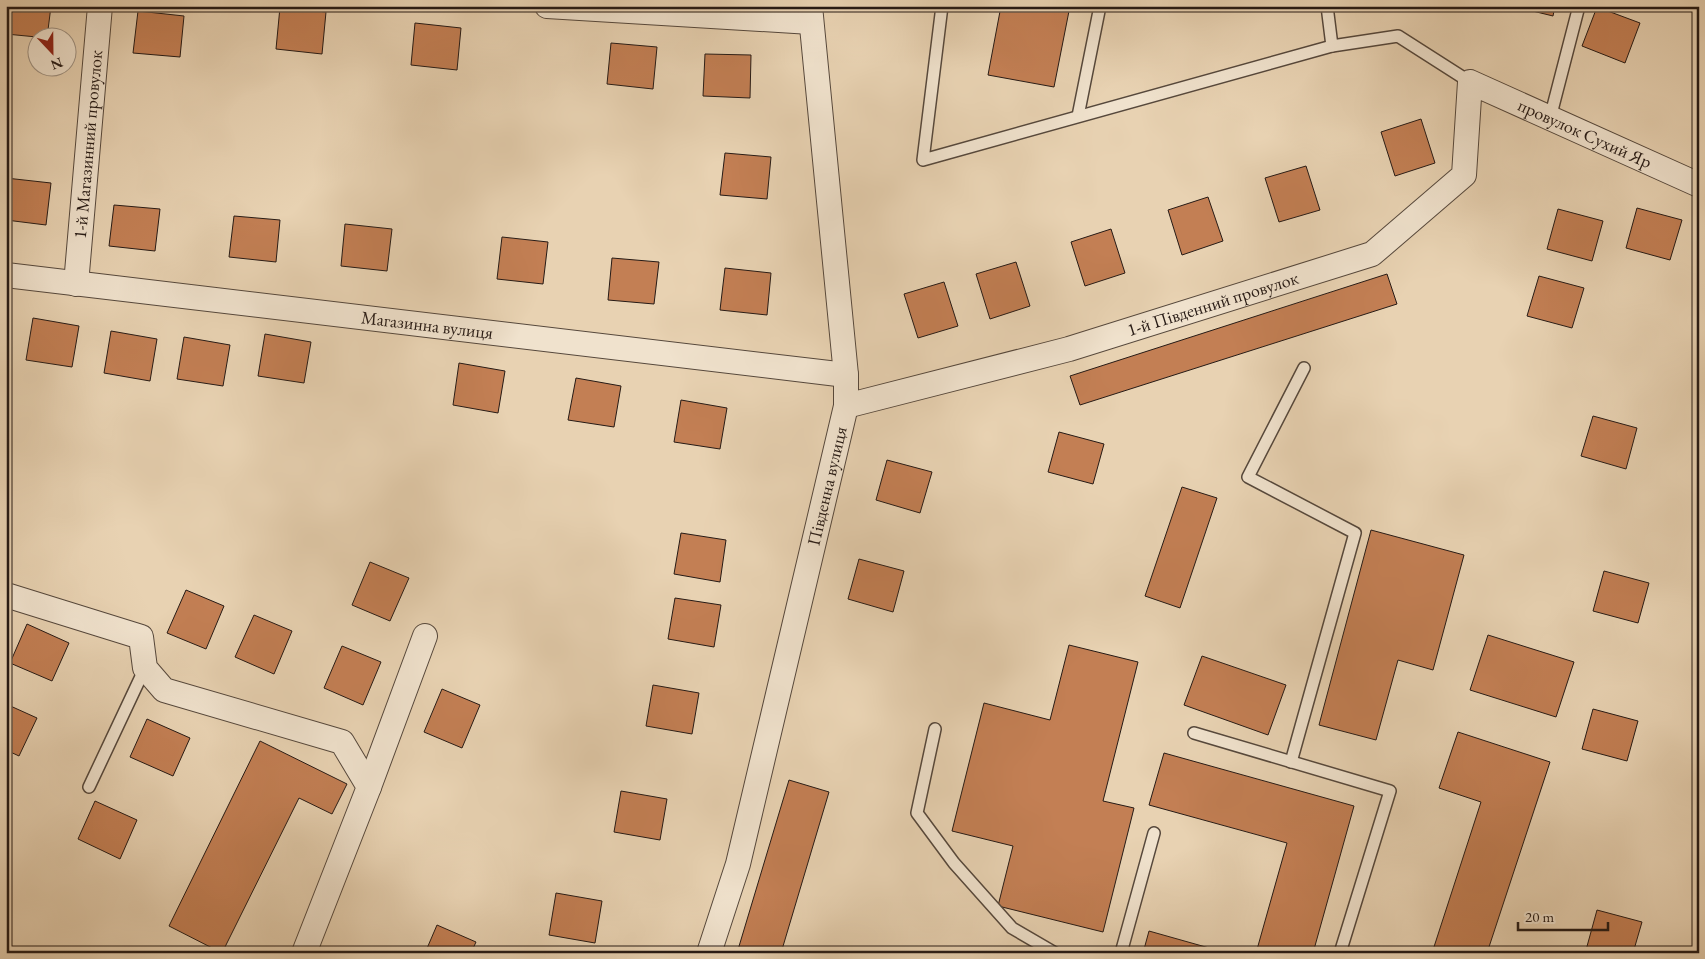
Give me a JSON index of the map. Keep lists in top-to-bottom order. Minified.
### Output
{"streets":{"street":["провулок Сухий Яр","1-й Магазинний провулок","1-й Південний провулок","Магазинна вулиця","Південна вулиця"]},"crossings":[["провулок Сухий Яр","1-й Південний провулок"],["1-й Магазинний провулок","Магазинна вулиця"],["1-й Південний провулок","Південна вулиця"],["Магазинна вулиця","Південна вулиця"]],"scale_bar":"20 m","north":"bottom"}
